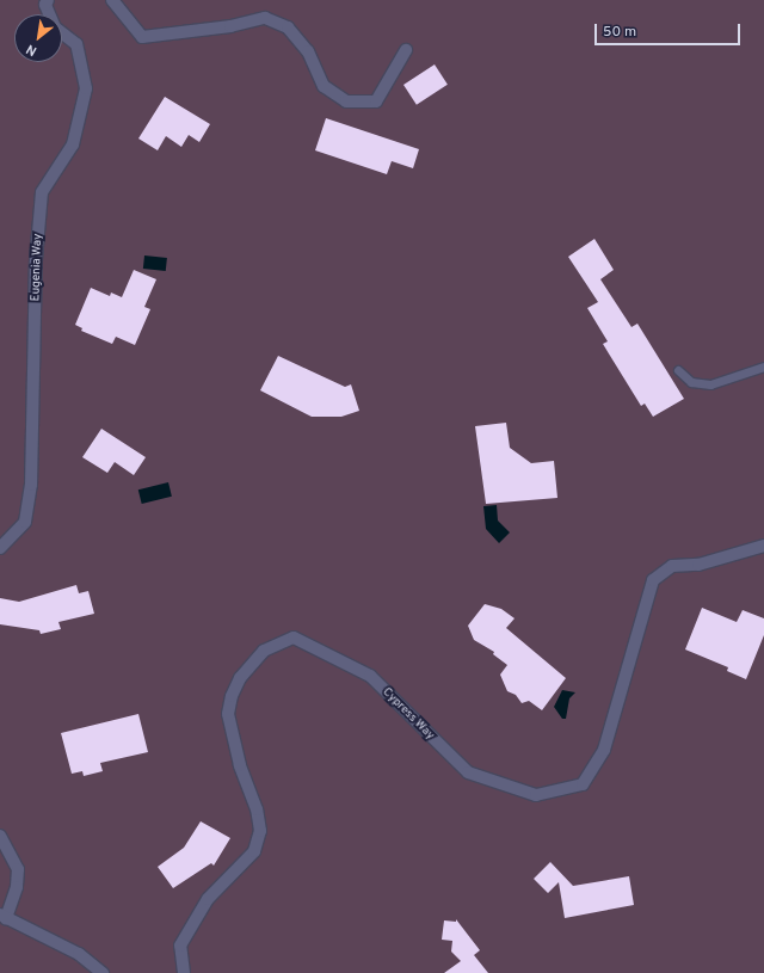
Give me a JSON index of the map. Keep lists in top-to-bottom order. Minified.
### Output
{"streets":{"street":["Eugenia Way","Cypress Way"]},"scale_bar":"50 m","north":"bottom left"}
